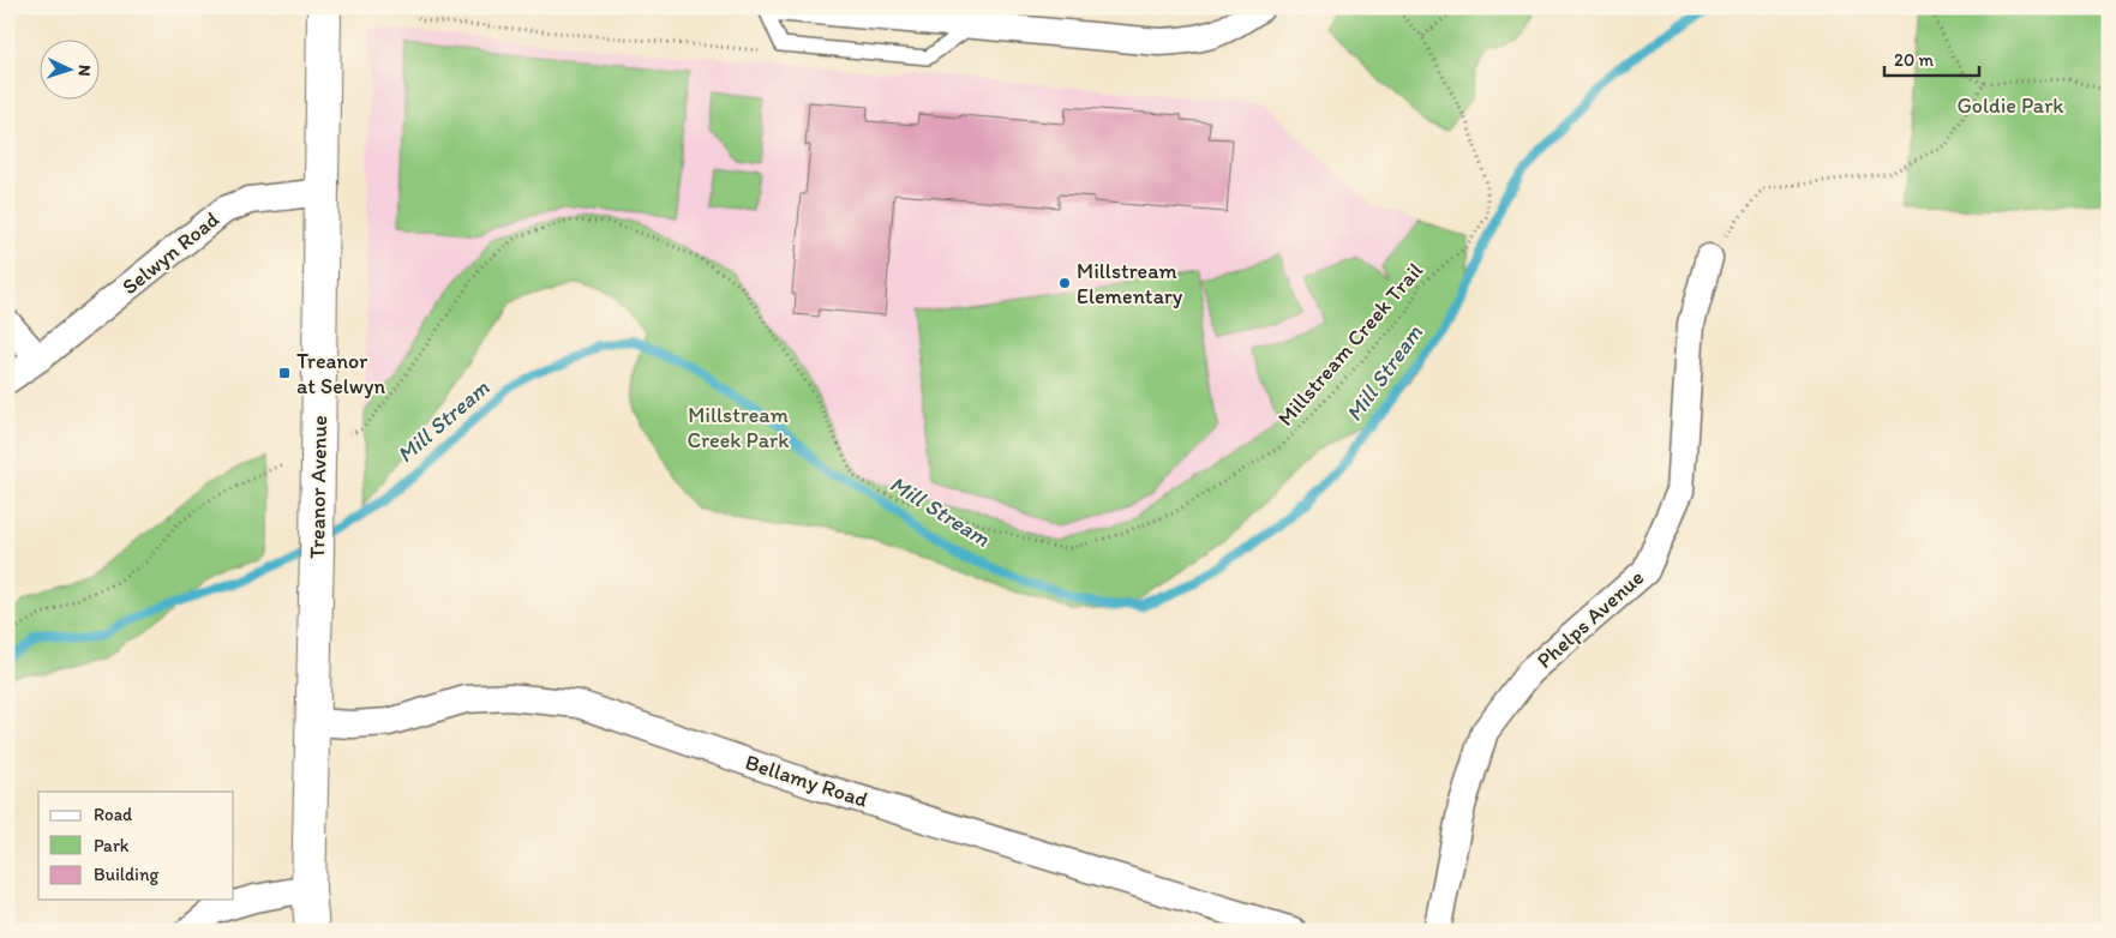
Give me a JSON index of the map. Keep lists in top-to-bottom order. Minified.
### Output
{"streets":{"street":["Selwyn Road","Treanor Avenue","Phelps Avenue","Bellamy Road"],"path":["Millstream Creek Trail"]},"crossings":[["Selwyn Road","Treanor Avenue"],["Treanor Avenue","Bellamy Road"]],"water":["Mill Stream"],"parks":["Goldie Park","Millstream Creek Park"],"places":{"other":["Millstream Elementary"],"transit":["Treanor at Selwyn"]},"legend":["Road","Park","Building"],"scale_bar":"20 m","north":"right"}
